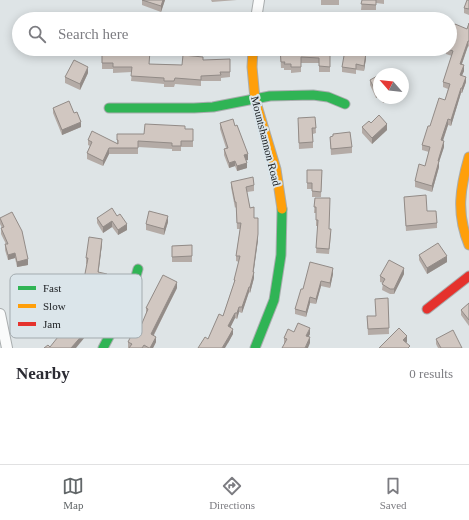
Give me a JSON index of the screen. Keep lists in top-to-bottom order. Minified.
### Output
{"streets":{"street":["Mountshannon Road"]},"legend":["Fast","Slow","Jam"],"north":"top left","page":{"search":"Search here","heading":["Nearby","0 results"],"nav":["Map","Directions","Saved"]}}
